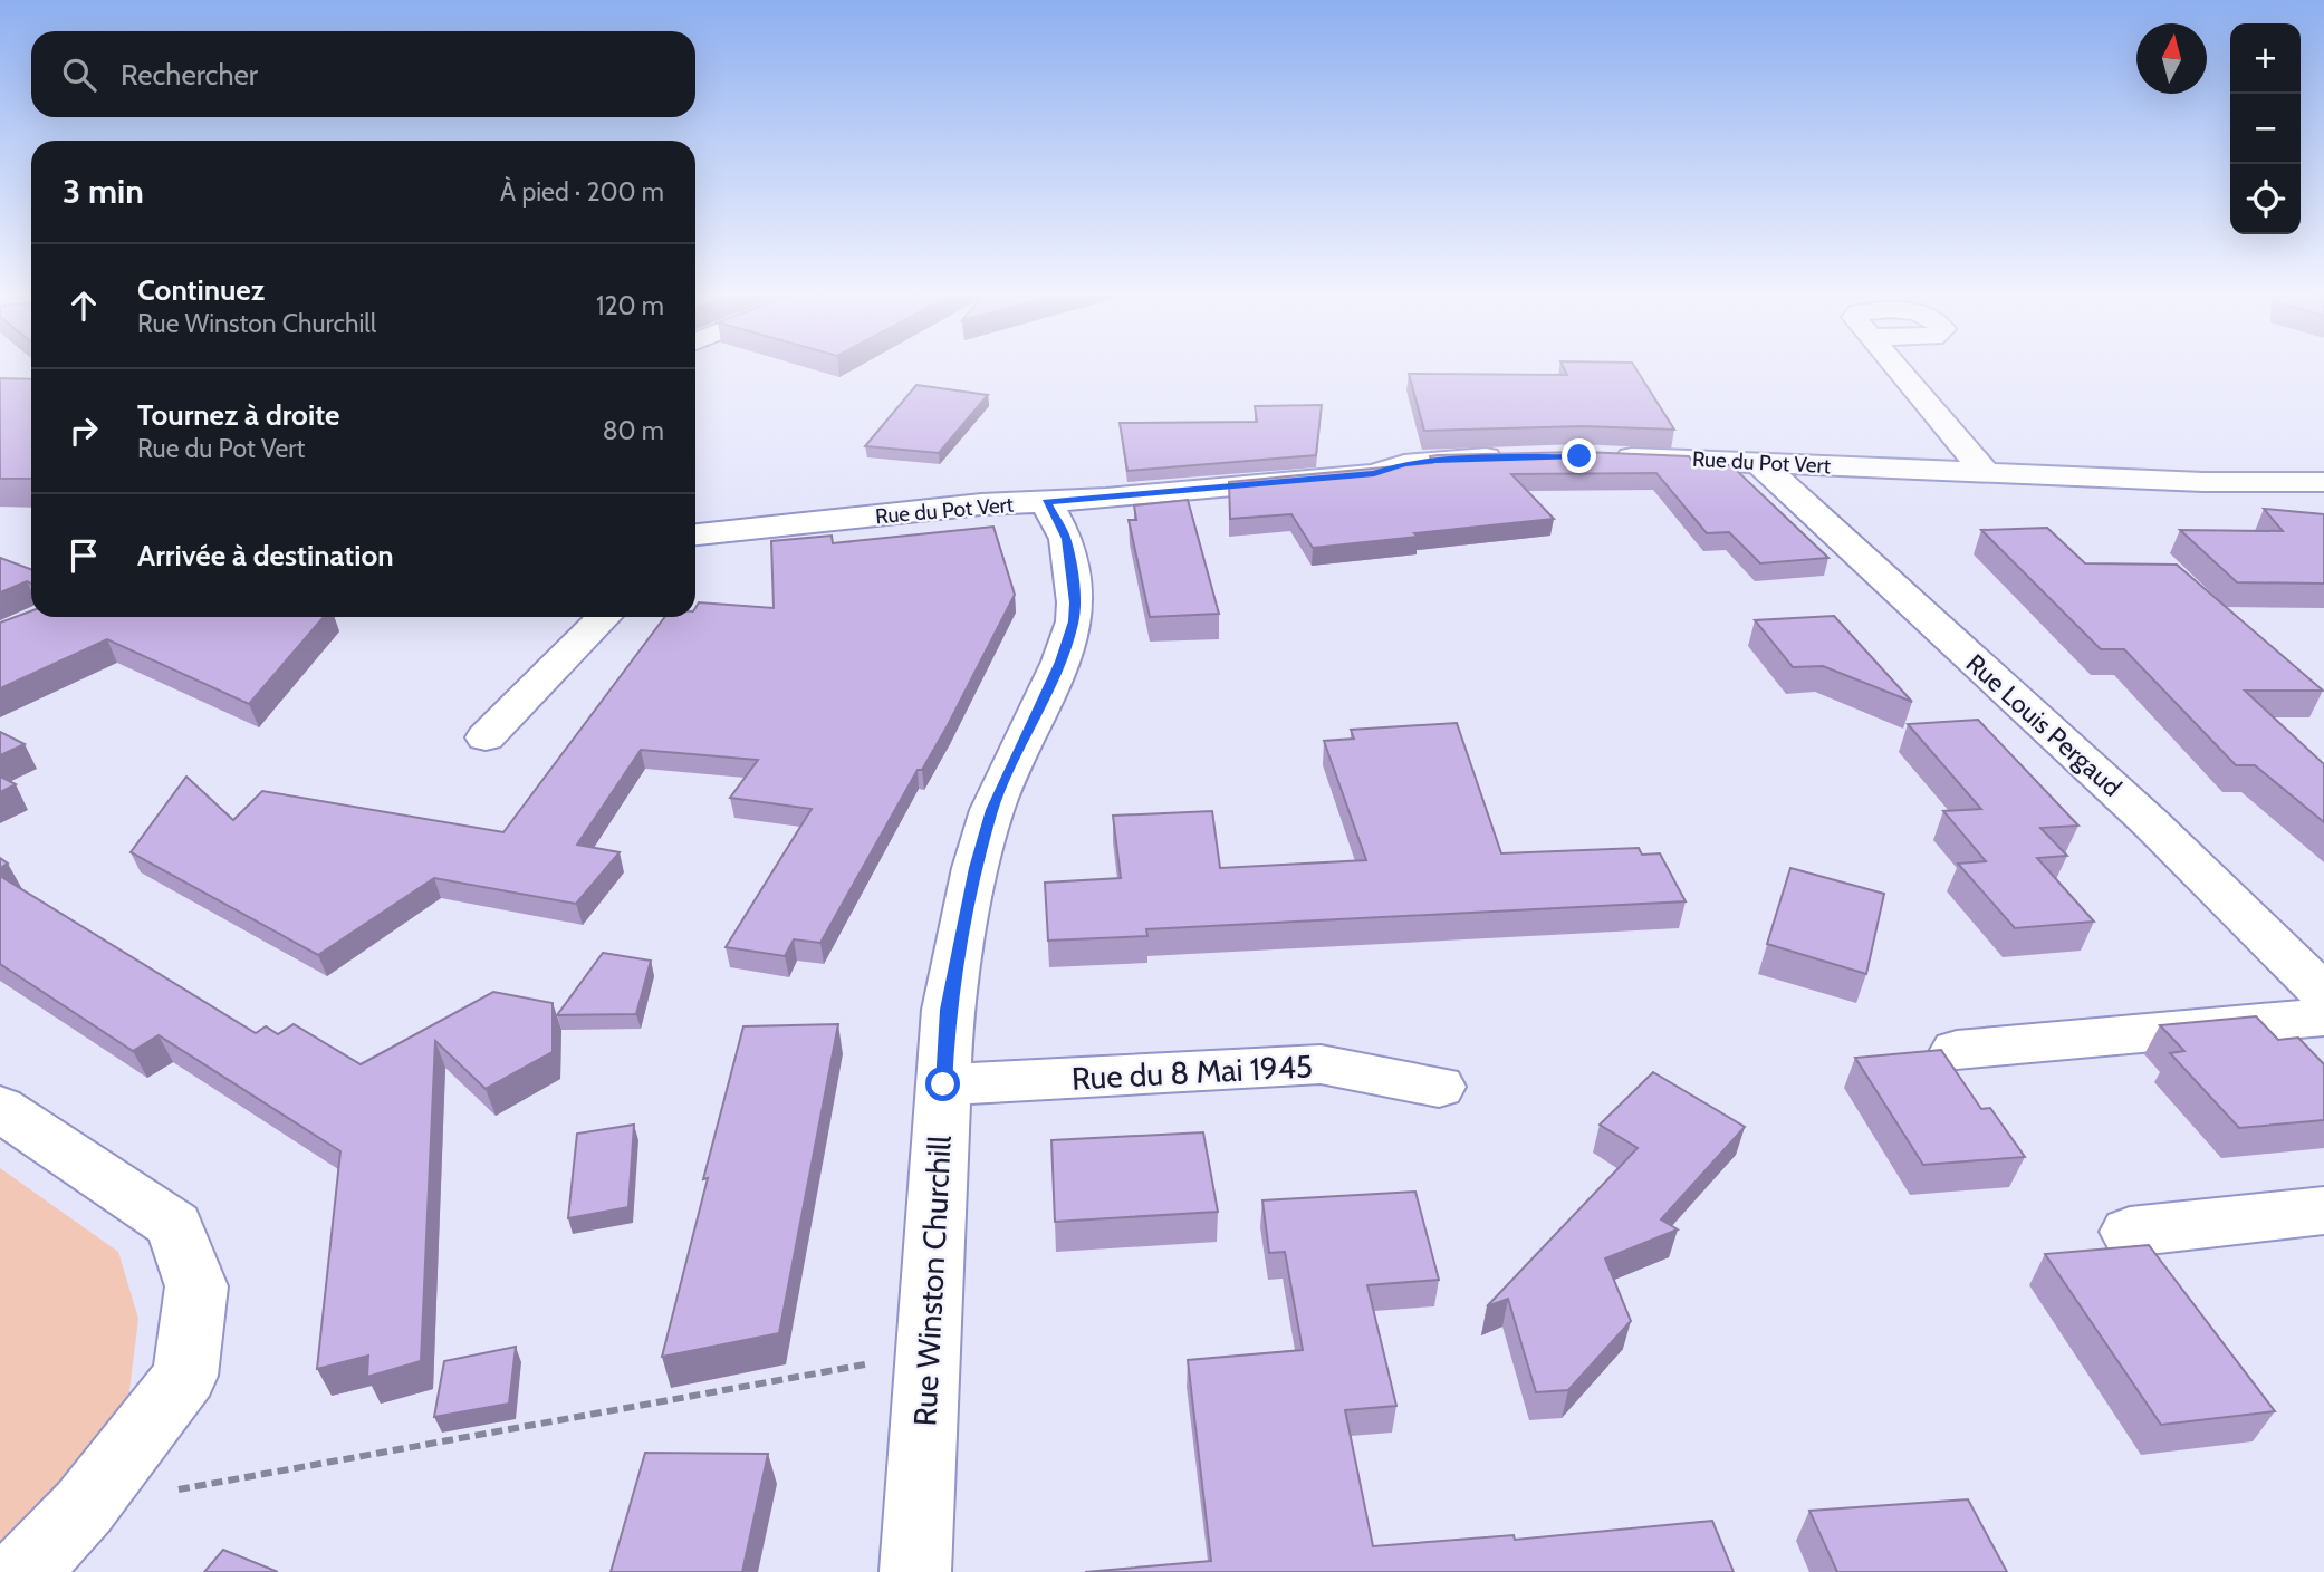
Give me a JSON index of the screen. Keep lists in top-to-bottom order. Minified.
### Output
{"streets":{"street":["Rue du Pot Vert","Rue Louis Pergaud","Rue du 8 Mai 1945","Rue Winston Churchill"]},"crossings":[["Rue du Pot Vert","Rue Louis Pergaud"],["Rue du Pot Vert","Rue Winston Churchill"],["Rue du 8 Mai 1945","Rue Winston Churchill"]],"north":"top","page":{"map_buttons":["+","−"],"search":"Rechercher","heading":["3 min","À pied · 200 m"],"list":[["Continuez","Rue Winston Churchill","120 m"],["Tournez à droite","Rue du Pot Vert","80 m"],"Arrivée à destination"]}}
